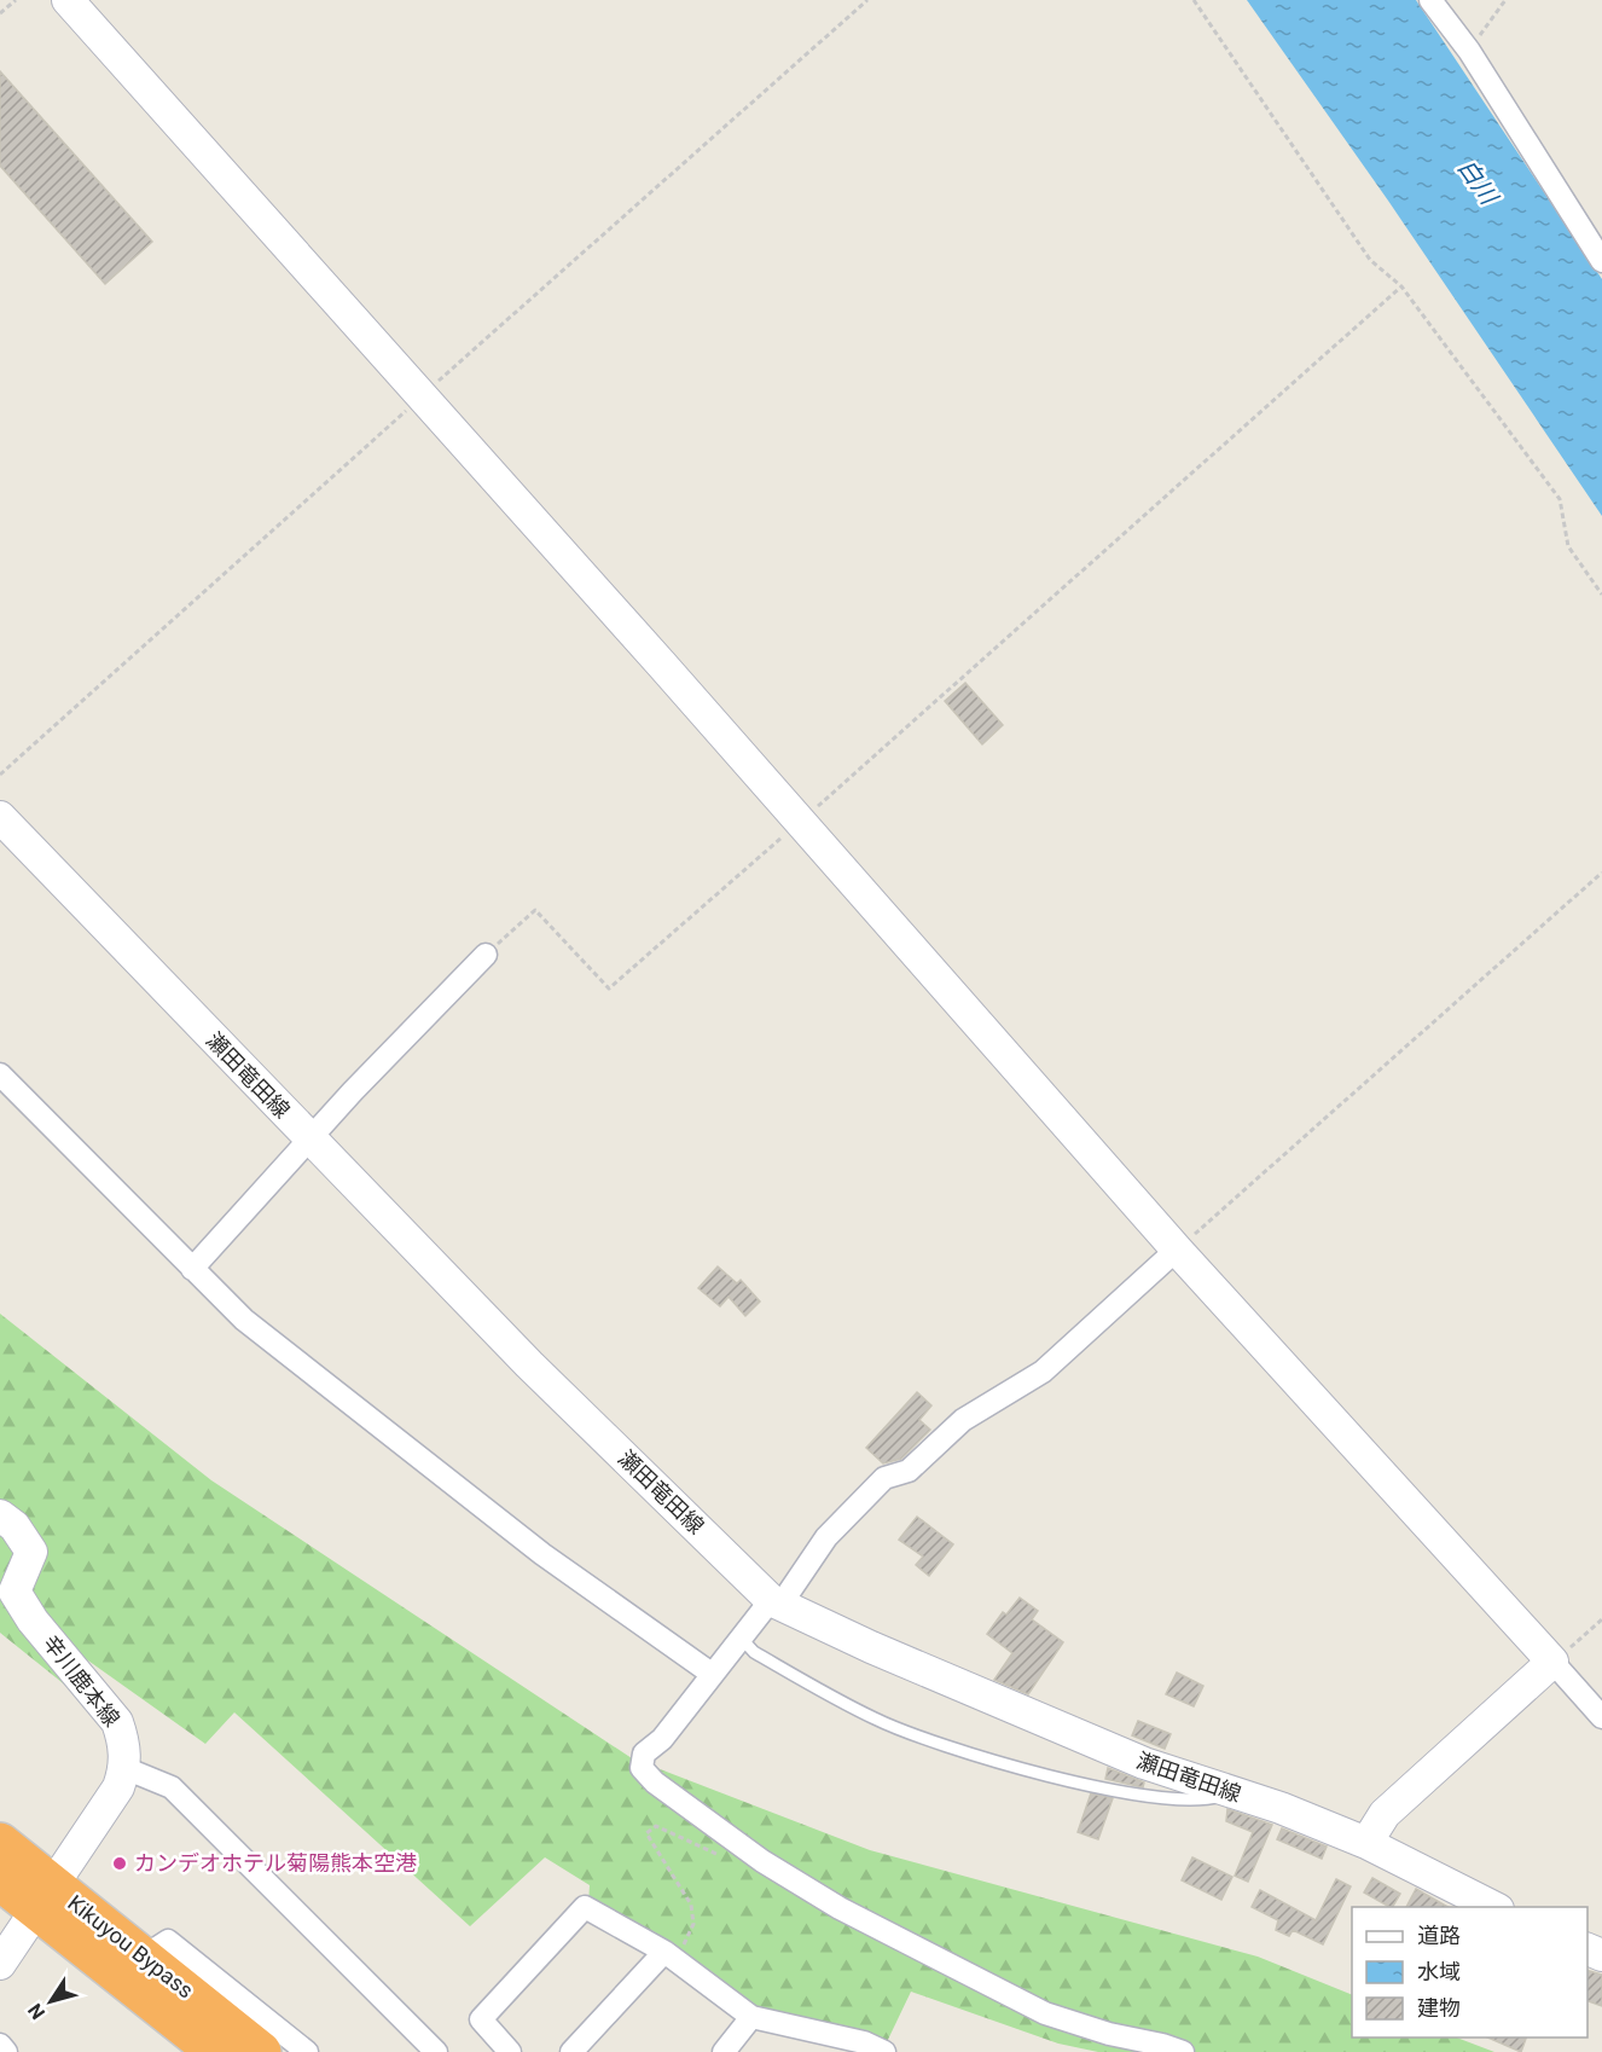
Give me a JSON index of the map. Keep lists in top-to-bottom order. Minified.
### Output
{"streets":{"highway":["Kikuyou Bypass"],"street":["瀬田竜田線","辛川鹿本線"]},"water":["白川"],"places":["カンデオホテル菊陽熊本空港"],"legend":["道路","水域","建物"],"north":"bottom left"}
